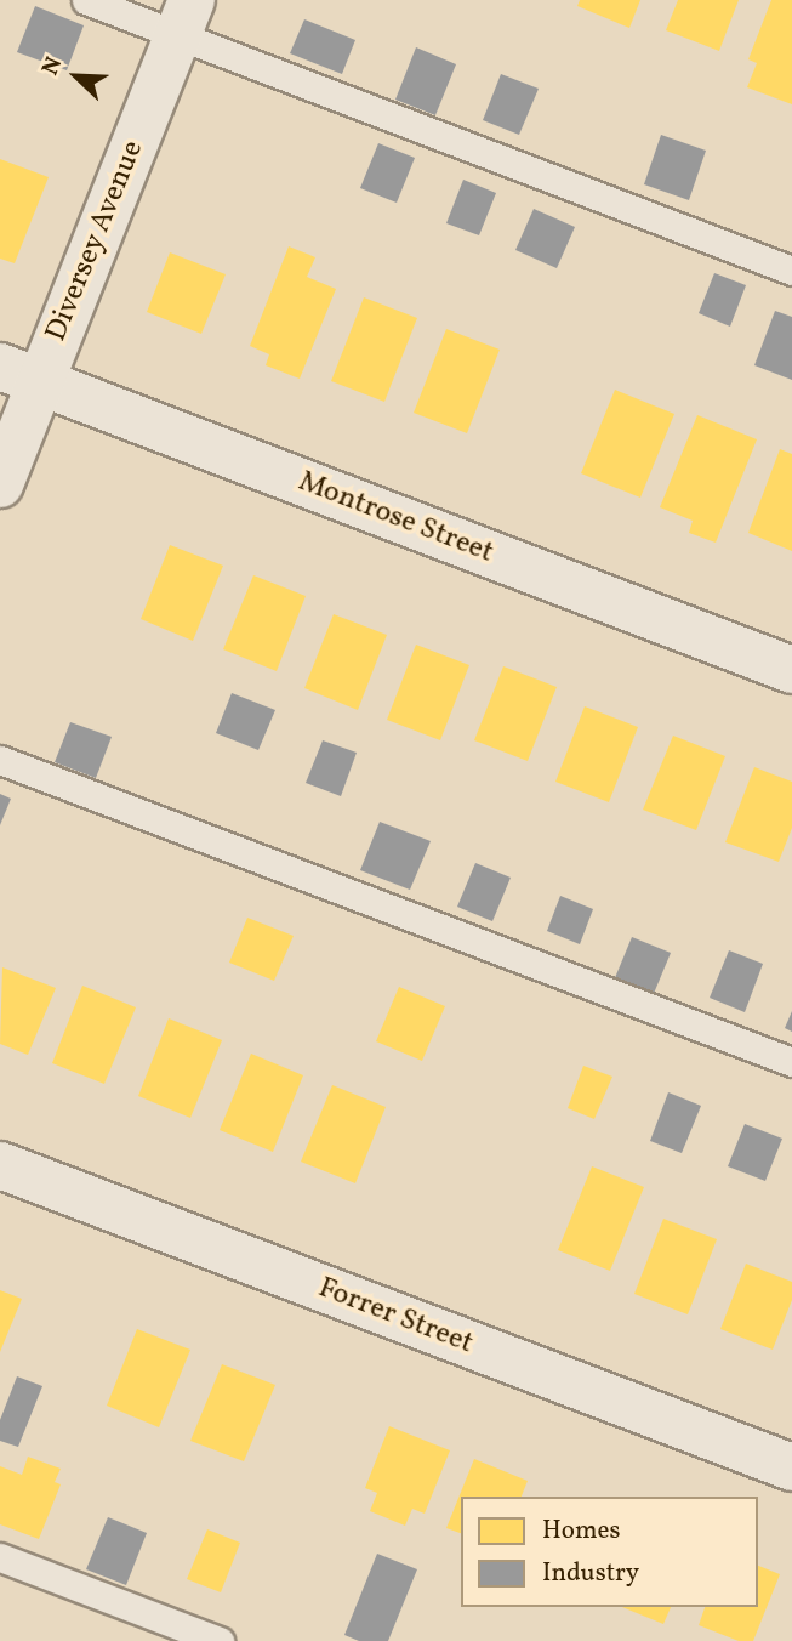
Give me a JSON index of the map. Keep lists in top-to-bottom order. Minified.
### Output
{"streets":{"street":["Diversey Avenue","Montrose Street","Forrer Street"]},"crossings":[["Diversey Avenue","Montrose Street"]],"legend":["Homes","Industry"],"north":"top left"}
